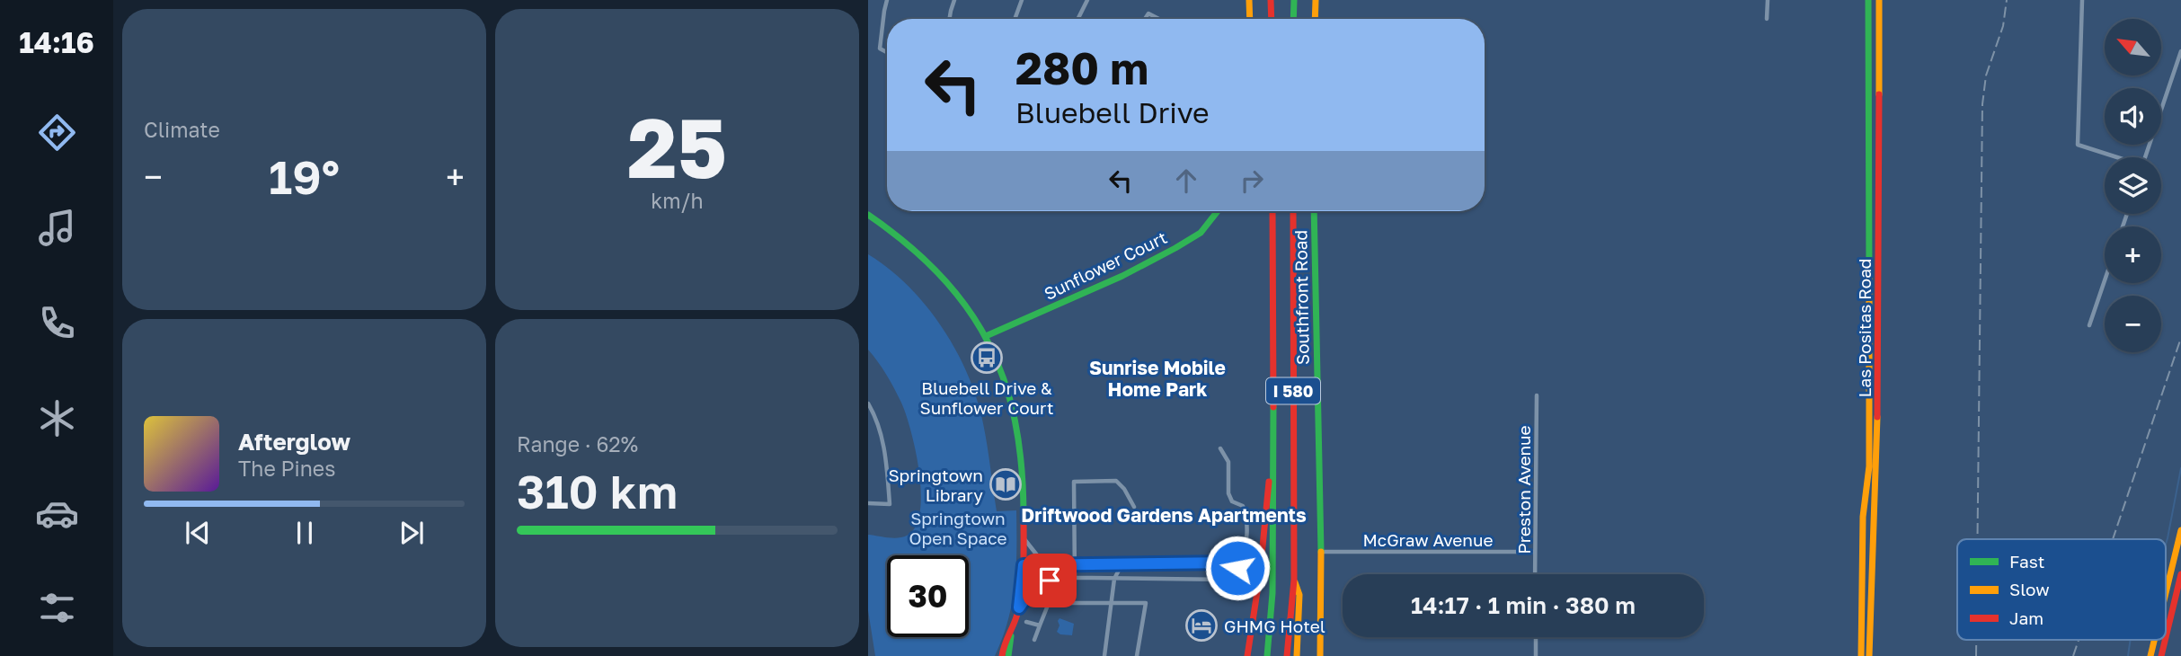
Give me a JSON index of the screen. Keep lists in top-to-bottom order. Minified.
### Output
{"streets":{"main road":["Sunflower Court","Southfront Road","Las Positas Road","I 580"],"street":["Preston Avenue","McGraw Avenue"]},"crossings":[["Southfront Road","McGraw Avenue"],["Preston Avenue","McGraw Avenue"]],"districts":["Sunrise Mobile Home Park","Driftwood Gardens Apartments"],"parks":["Springtown Open Space"],"places":{"bus stop":["Bluebell Drive & Sunflower Court"],"library":["Springtown Library"],"hotel":["GHMG Hotel"]},"legend":["Fast","Slow","Jam"],"north":"top left","page":{"tabs":"14:16","tile":["Climate",["25","km/h"],["Range · 62%","310 km"]],"map_buttons":["+","−"],"turn":["280 m","Bluebell Drive"],"heat":["−","19°","+"],"song":["Afterglow","The Pines"],"limit":"30","trip":"14:17 · 1 min · 380 m"}}
